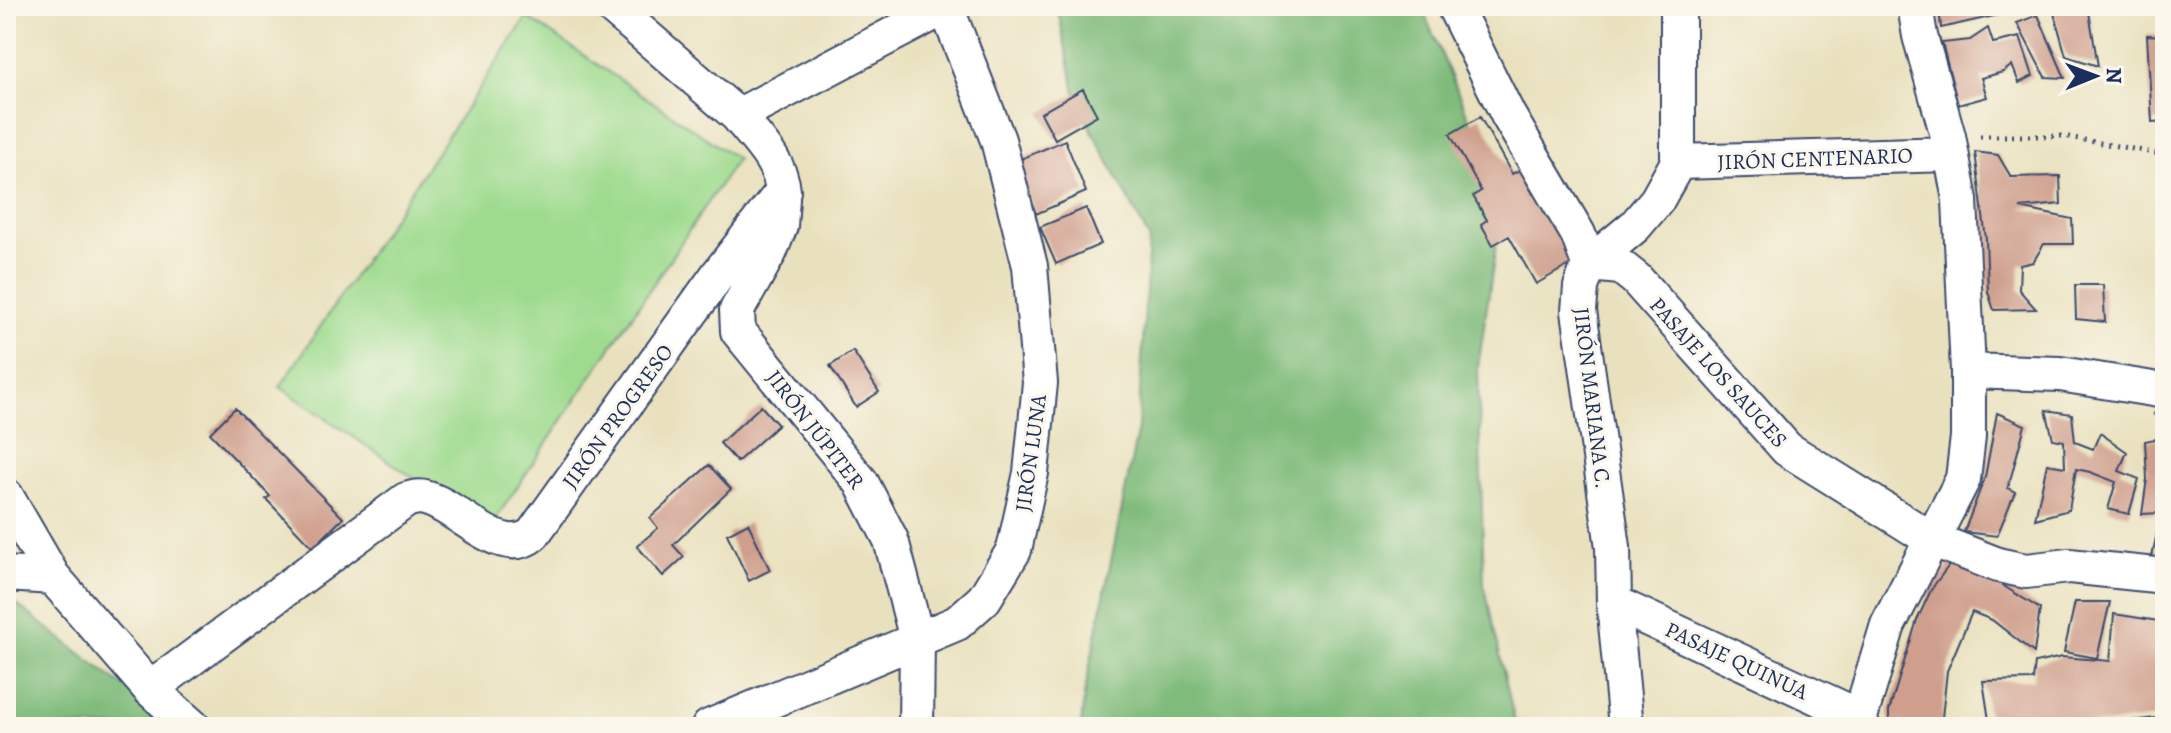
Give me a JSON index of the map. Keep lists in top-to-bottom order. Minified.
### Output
{"streets":{"street":["JIRÓN CENTENARIO","PASAJE LOS SAUCES","JIRÓN MARIANA C.","JIRÓN PROGRESO","JIRÓN JÚPITER","JIRÓN LUNA","PASAJE QUINUA"]},"crossings":[["PASAJE LOS SAUCES","JIRÓN MARIANA C."],["JIRÓN MARIANA C.","PASAJE QUINUA"],["JIRÓN PROGRESO","JIRÓN JÚPITER"],["JIRÓN JÚPITER","JIRÓN LUNA"]],"north":"right"}
